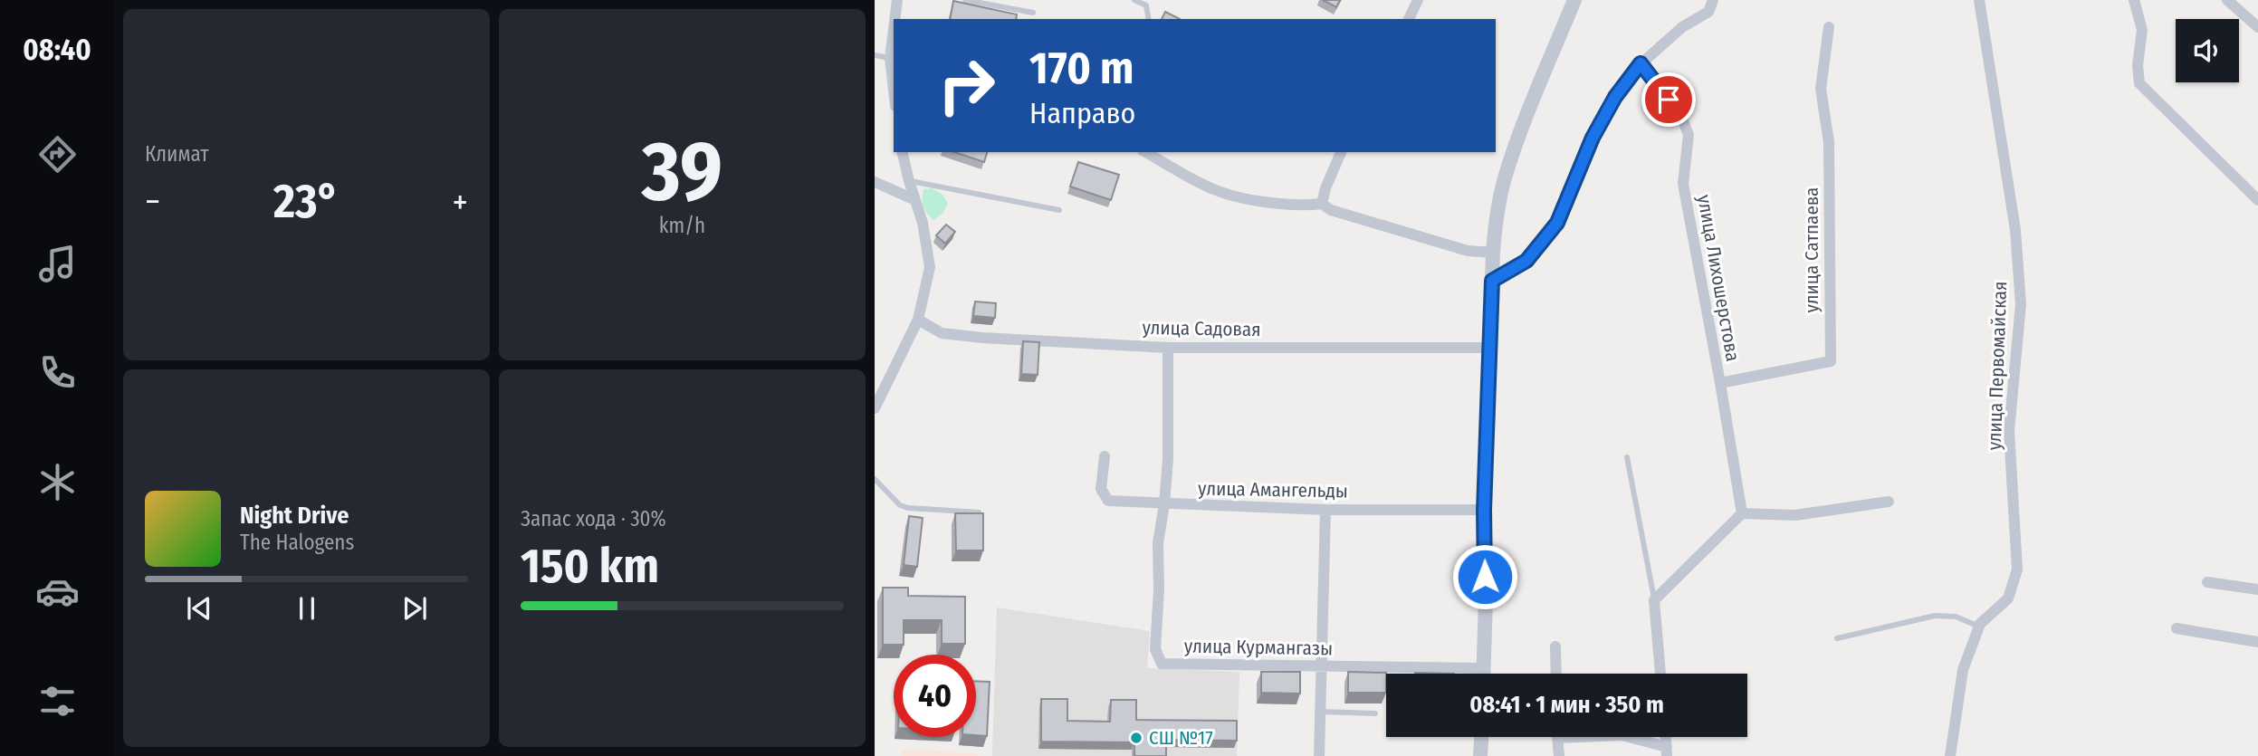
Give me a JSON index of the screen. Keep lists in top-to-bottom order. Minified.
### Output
{"streets":{"street":["улица Сатпаева","улица Лихошерстова","улица Садовая","улица Первомайская","улица Амангельды","улица Курмангазы"]},"crossings":[["улица Сатпаева","улица Лихошерстова"],["улица Садовая","улица Курмангазы"],["улица Амангельды","улица Курмангазы"]],"places":["СШ №17"],"page":{"tabs":"08:40","tile":["Климат",["39","km/h"],["Запас хода · 30%","150 km"]],"turn":["170 m","Направо"],"heat":["−","23°","+"],"song":["Night Drive","The Halogens"],"limit":"40","trip":"08:41 · 1 мин · 350 m"}}
